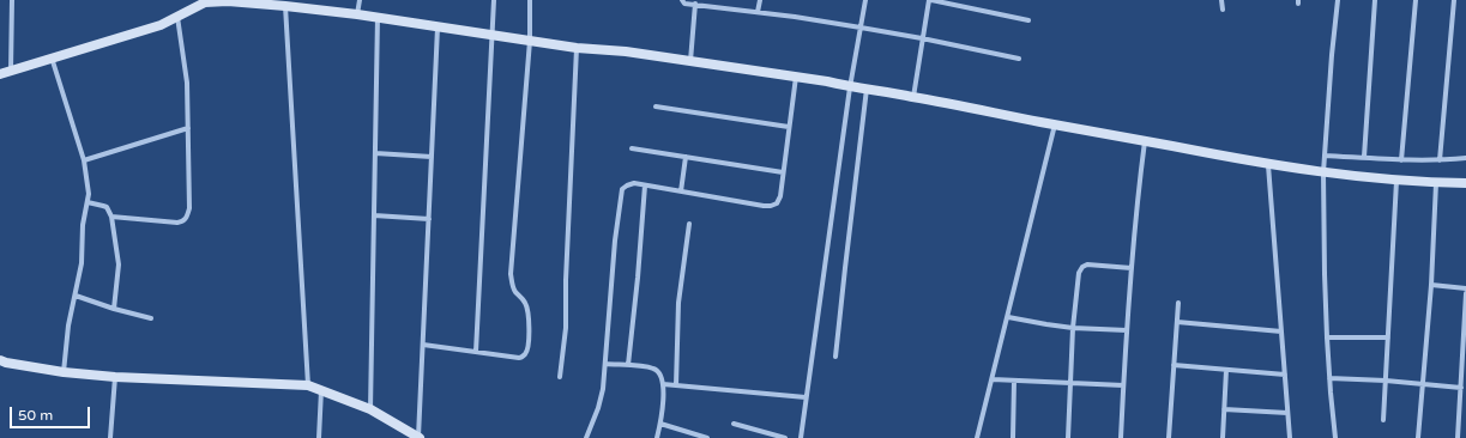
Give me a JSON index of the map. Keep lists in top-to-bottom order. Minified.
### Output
{"scale_bar":"50 m"}
